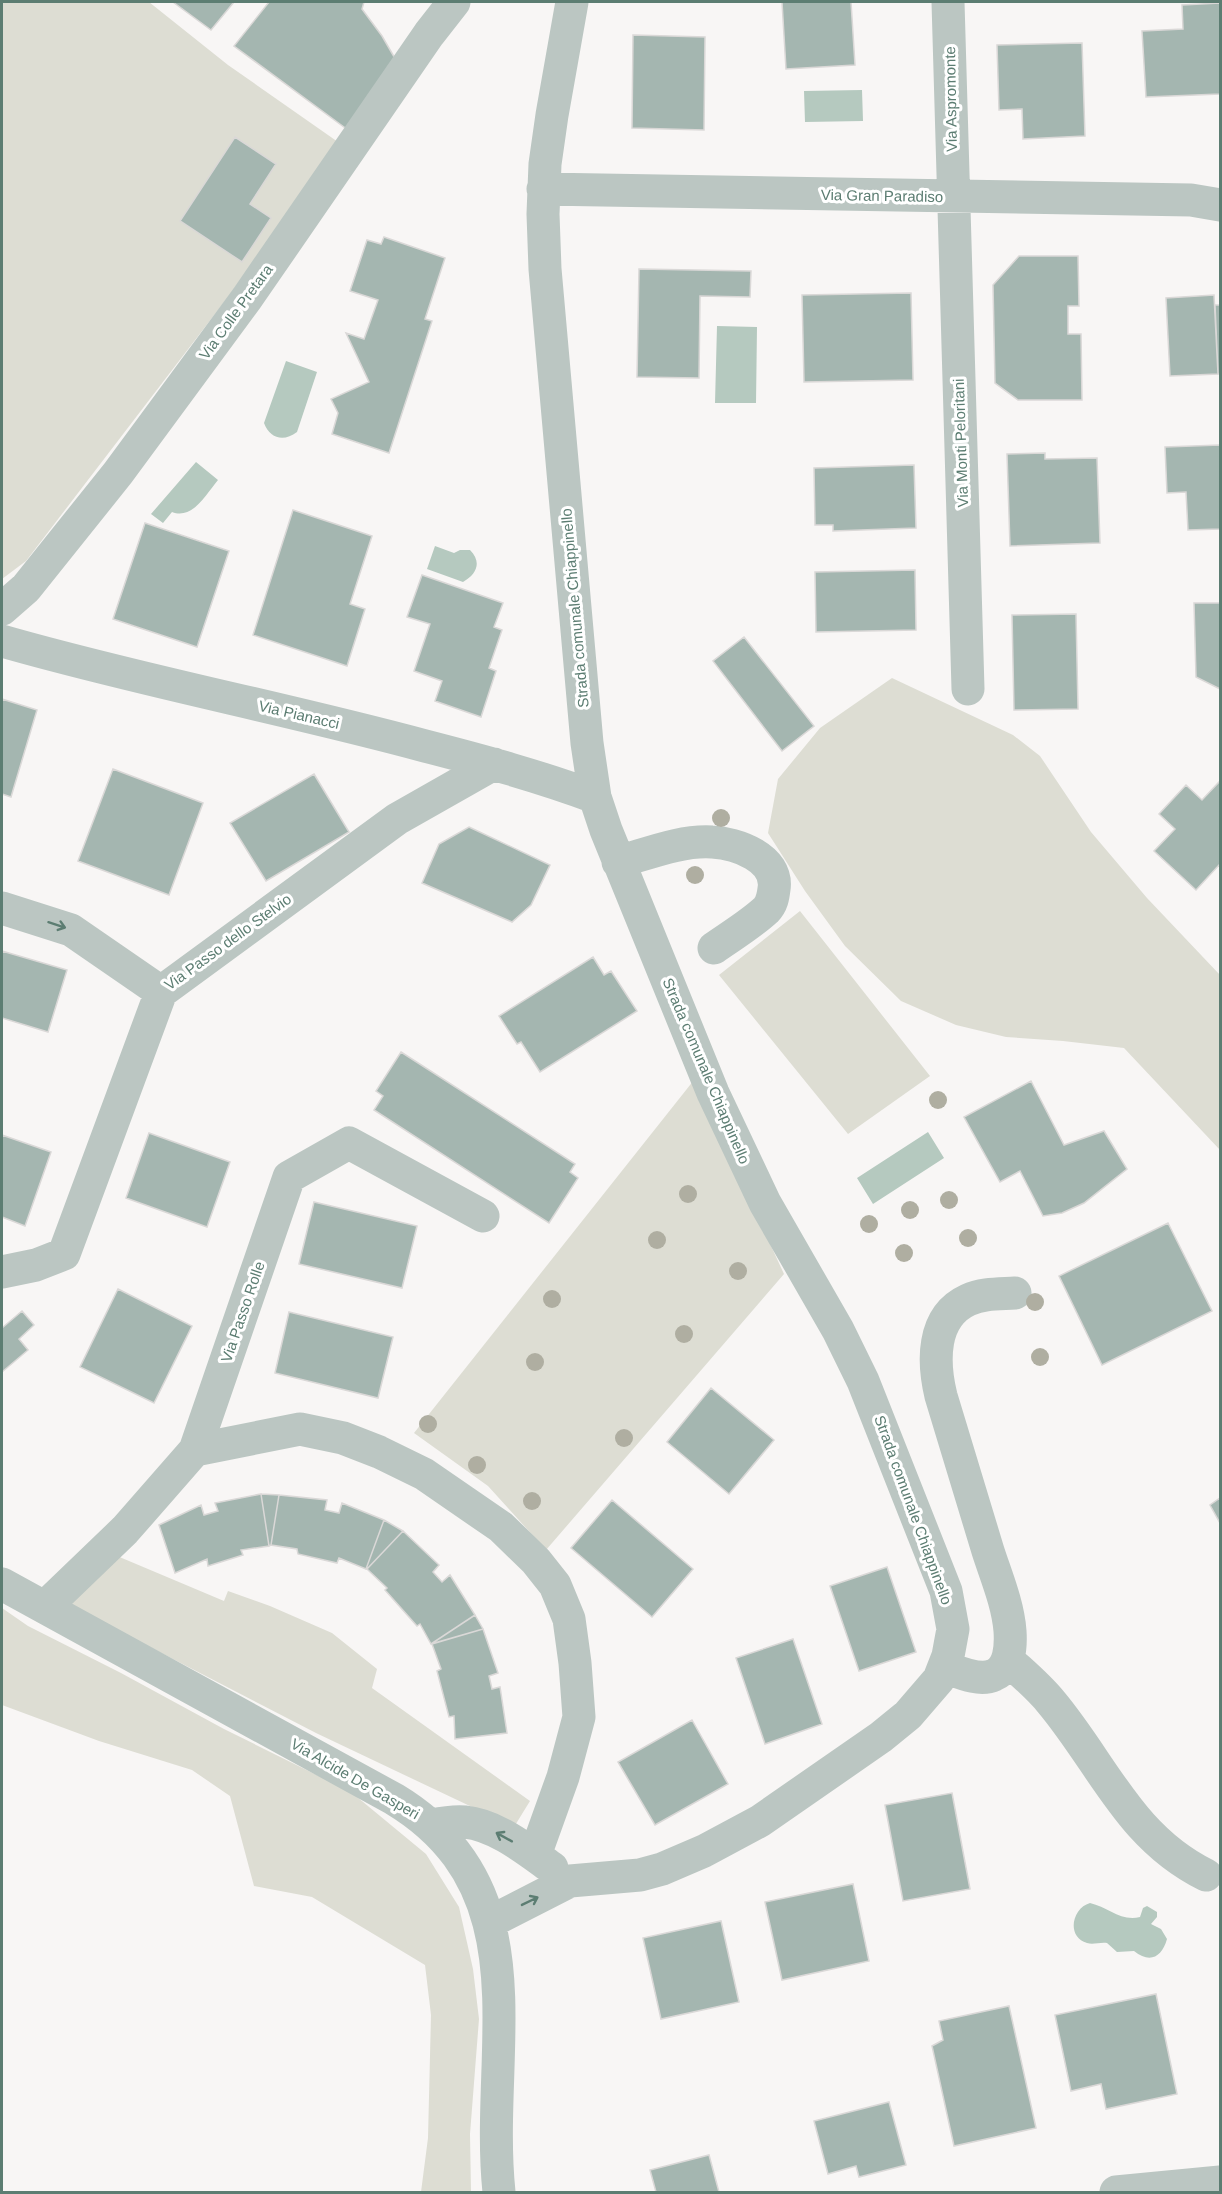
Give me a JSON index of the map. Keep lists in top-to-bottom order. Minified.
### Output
{"streets":{"street":["Via Aspromonte","Via Gran Paradiso","Via Colle Pretara","Via Monti Peloritani","Strada comunale Chiappinello","Via Pianacci","Via Passo dello Stelvio","Via Passo Rolle","Via Alcide De Gasperi"]},"crossings":[["Via Aspromonte","Via Gran Paradiso"],["Via Aspromonte","Via Monti Peloritani"],["Via Gran Paradiso","Via Monti Peloritani"],["Via Gran Paradiso","Strada comunale Chiappinello"],["Strada comunale Chiappinello","Via Pianacci"],["Strada comunale Chiappinello","Via Alcide De Gasperi"],["Via Pianacci","Via Passo dello Stelvio"],["Via Passo Rolle","Via Alcide De Gasperi"]]}
